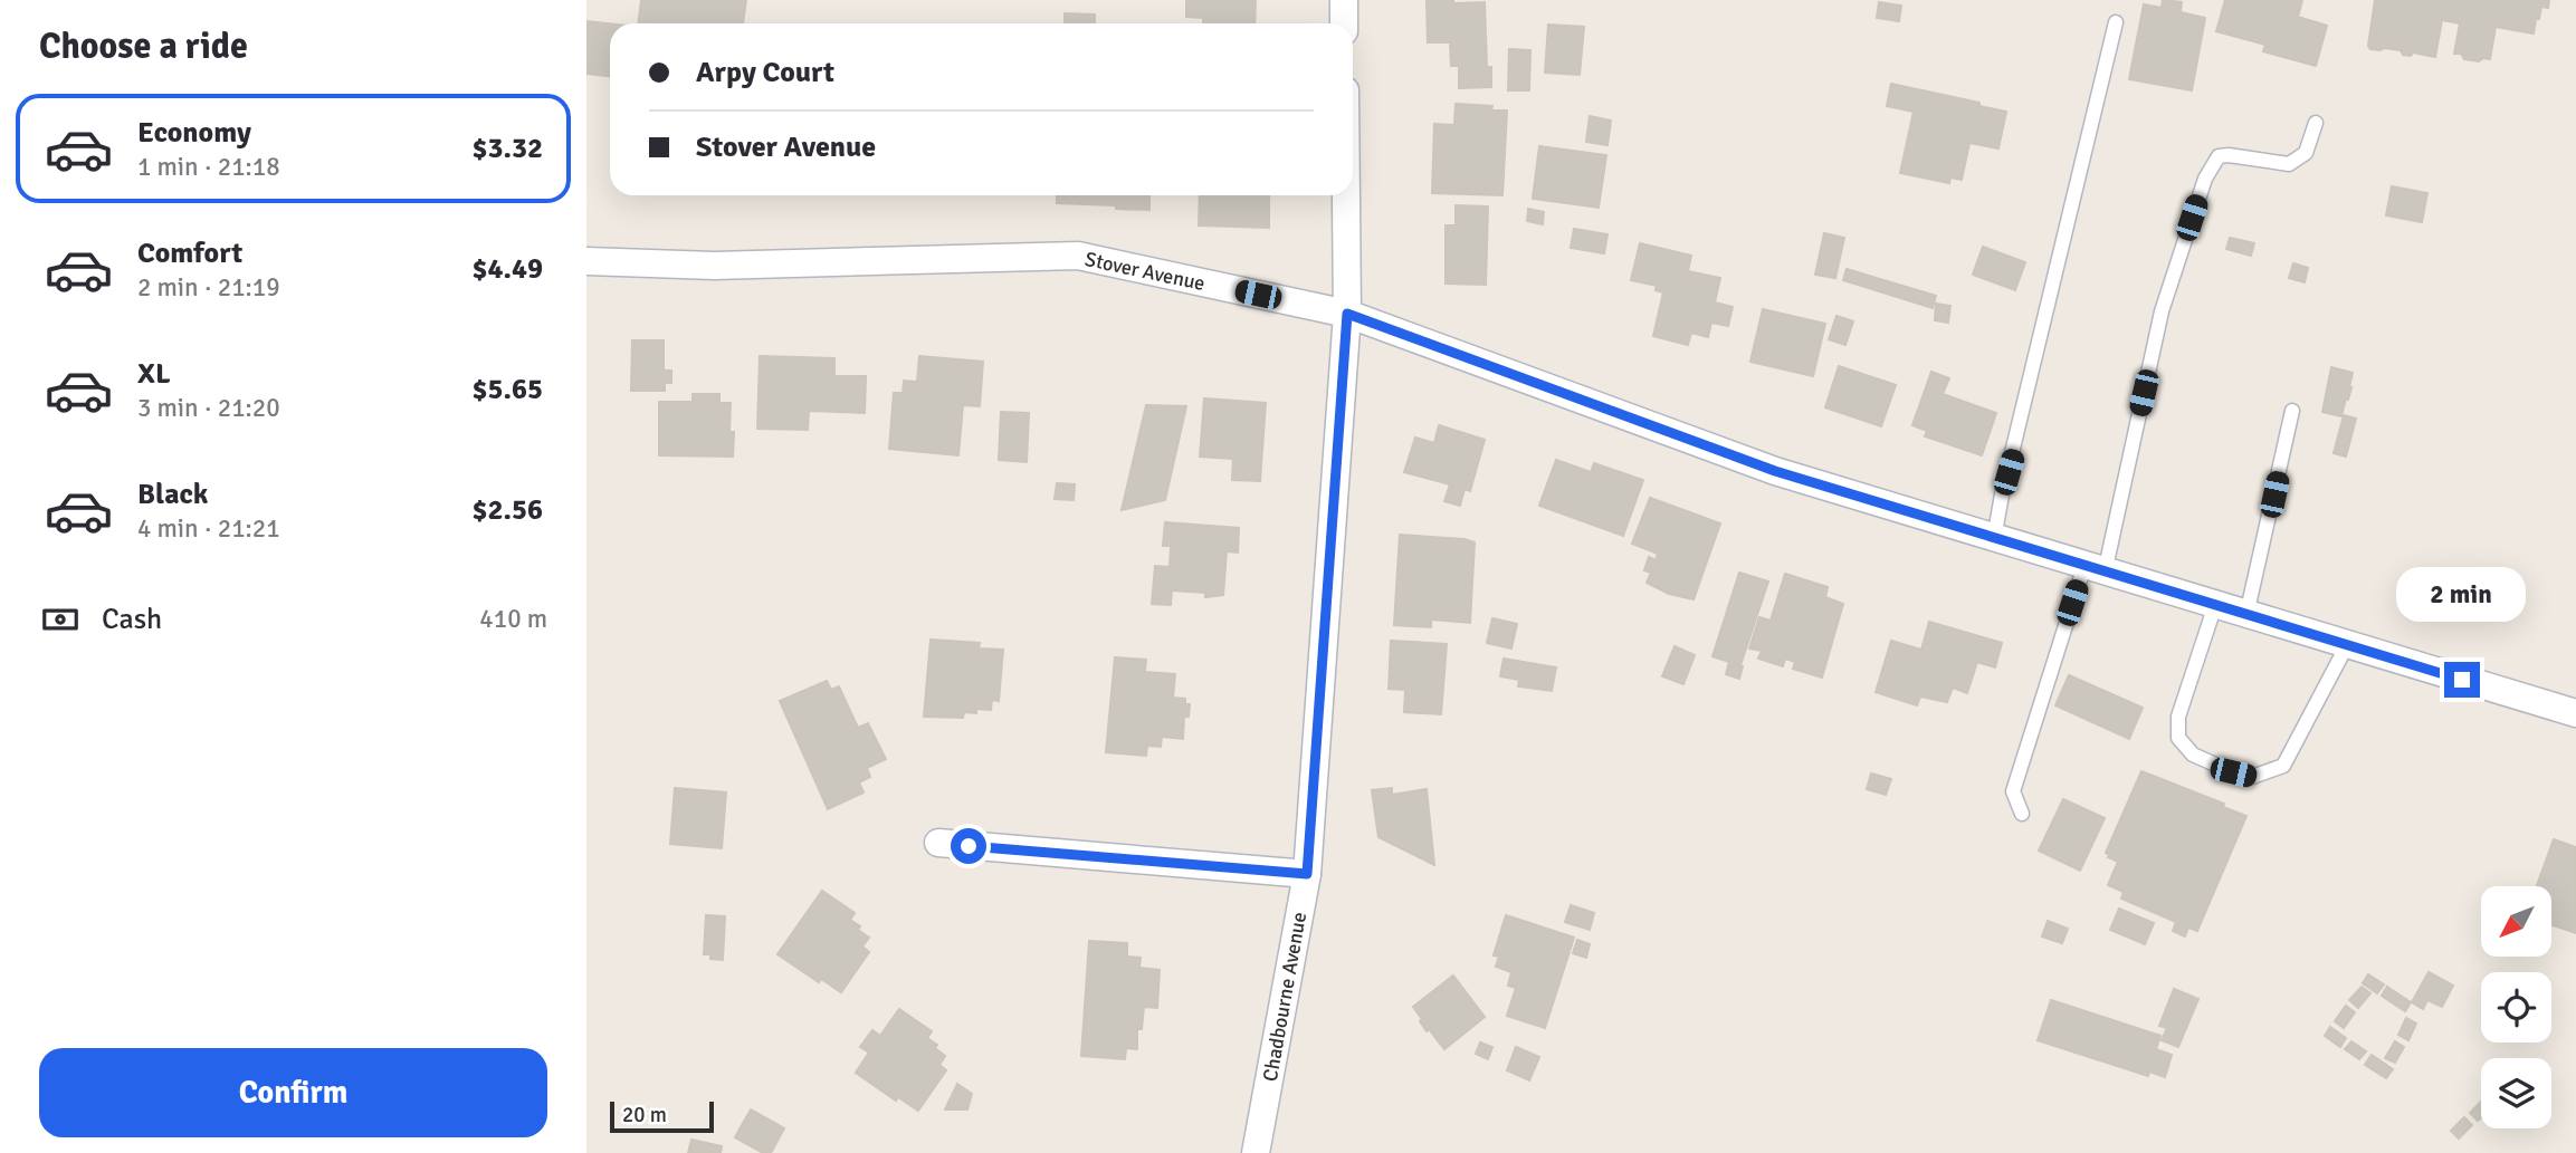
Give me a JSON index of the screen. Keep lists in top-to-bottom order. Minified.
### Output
{"streets":{"street":["Stover Avenue","Chadbourne Avenue"]},"crossings":[["Stover Avenue","Chadbourne Avenue"]],"scale_bar":"20 m","north":"bottom left","page":{"heading":"Choose a ride","banner":["Arpy Court","Stover Avenue"],"list":[{"name":"Economy","note":"1 min · 21:18","value":"$3.32"},{"name":"Comfort","note":"2 min · 21:19","value":"$4.49"},{"name":"XL","note":"3 min · 21:20","value":"$5.65"},{"name":"Black","note":"4 min · 21:21","value":"$2.56"}],"bubble":"2 min","pay":["Cash","410 m"],"buttons":"Confirm","scale":"20 m"}}
